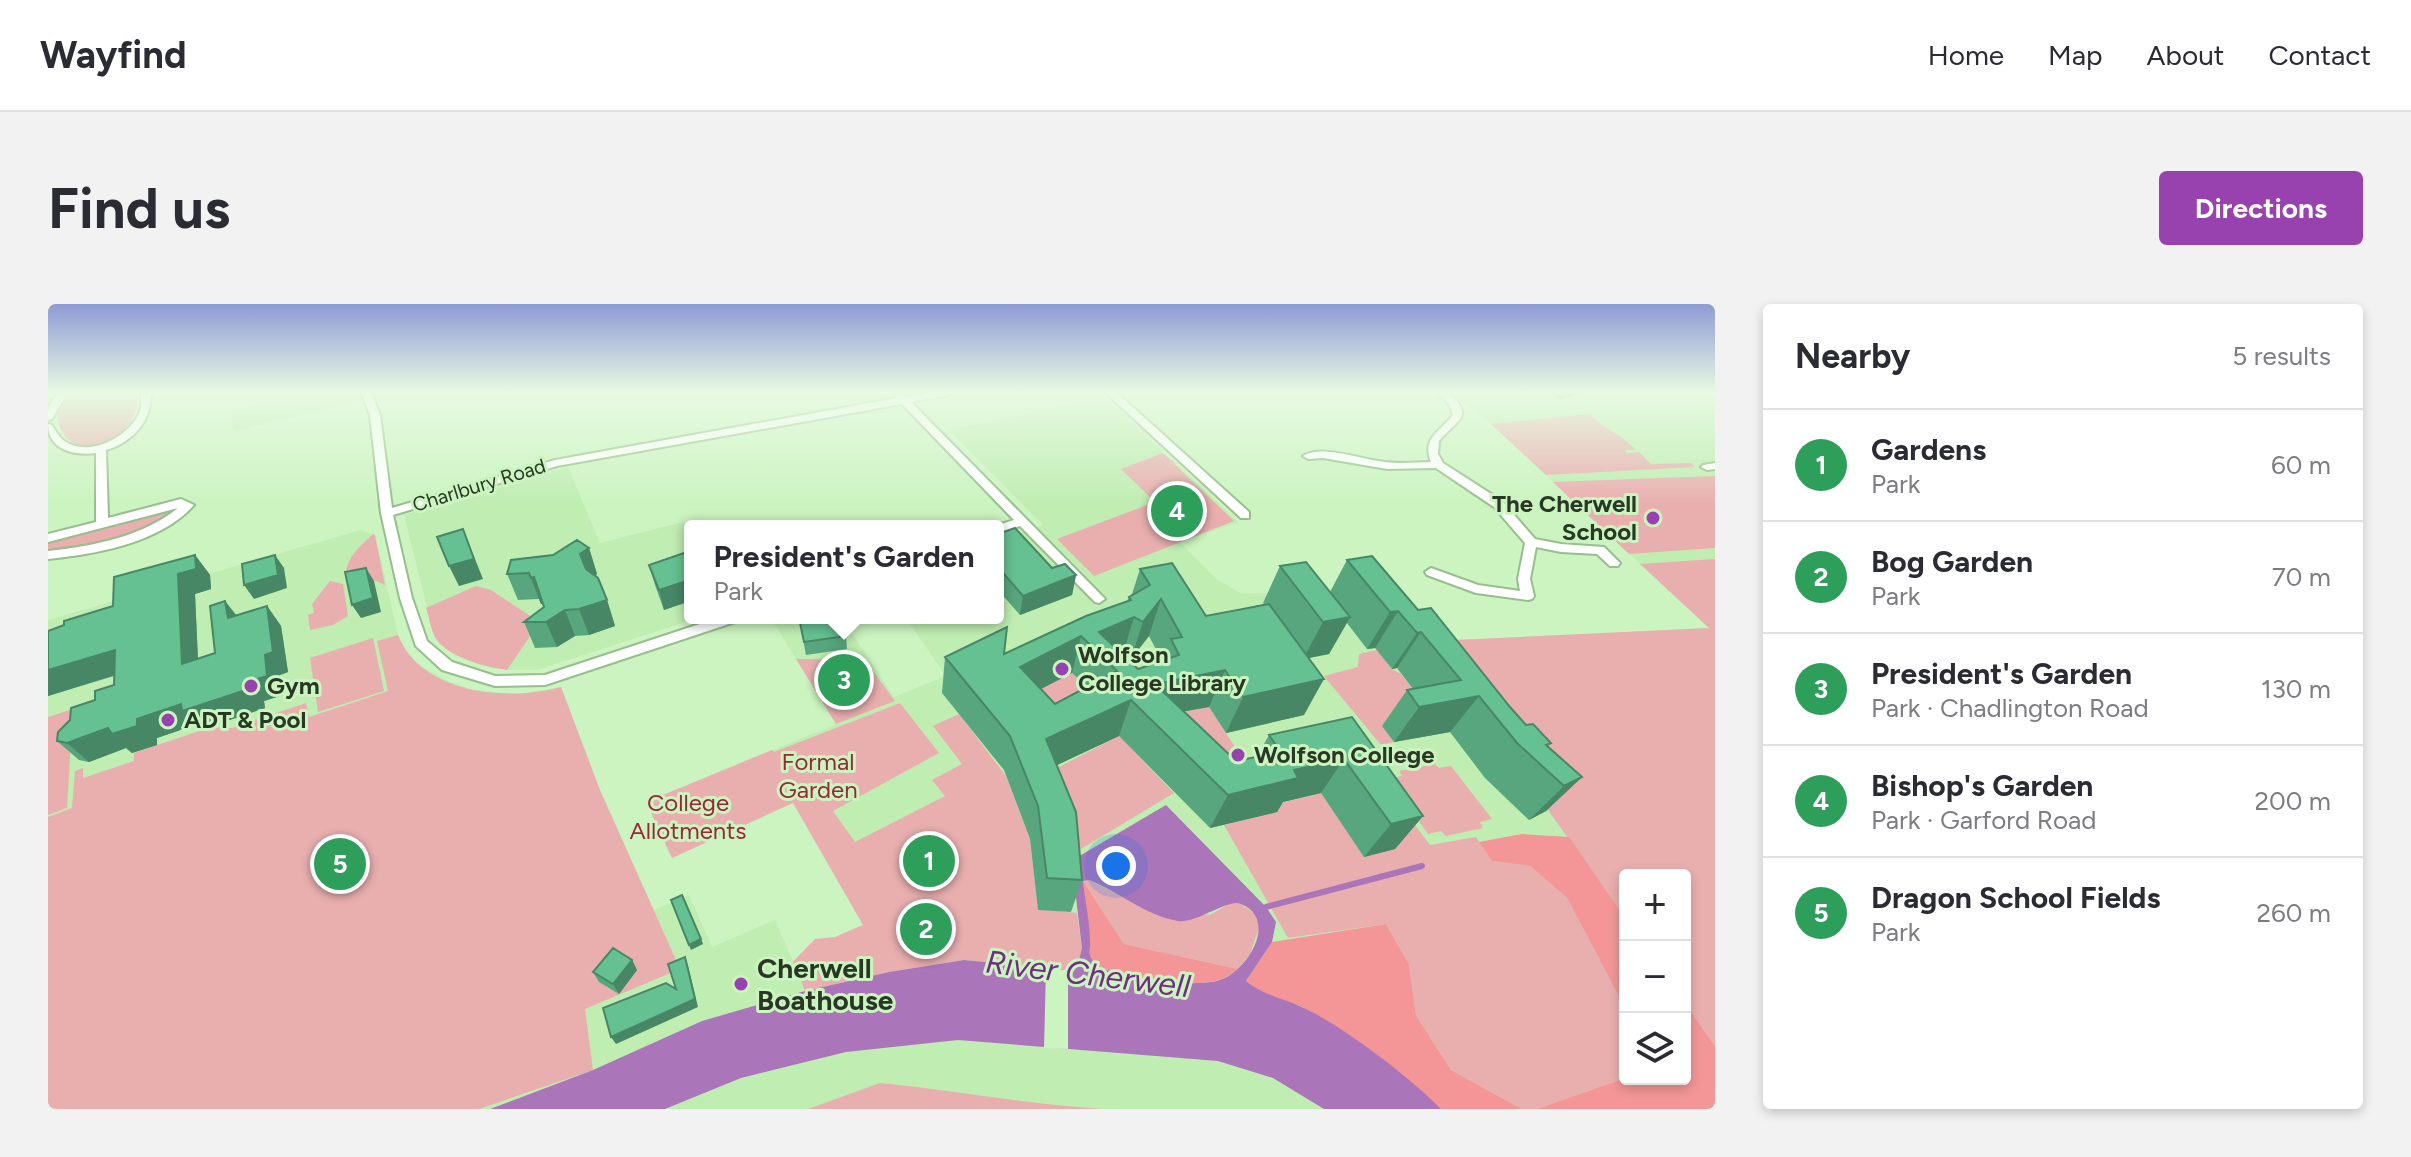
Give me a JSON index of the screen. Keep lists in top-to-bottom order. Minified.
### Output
{"streets":{"street":["Charlbury Road"]},"water":["River Cherwell"],"parks":["Formal Garden","College Allotments"],"places":["The Cherwell School","Wolfson College Library","Gym","ADT & Pool","Wolfson College","Cherwell Boathouse"],"page":{"header":"Wayfind","nav":["Home","Map","About","Contact"],"buttons":"Directions","title":"Find us","heading":["Nearby","5 results"],"list":[{"mark":"1","name":"Gardens","note":"Park","value":"60 m"},{"mark":"2","name":"Bog Garden","note":"Park","value":"70 m"},{"mark":"3","name":"President's Garden","note":"Park · Chadlington Road","value":"130 m"},{"mark":"4","name":"Bishop's Garden","note":"Park · Garford Road","value":"200 m"},{"mark":"5","name":"Dragon School Fields","note":"Park","value":"260 m"}],"pins":["4","3","1","5","2"],"popup":["President's Garden","Park"],"map_buttons":["+","−"]}}
